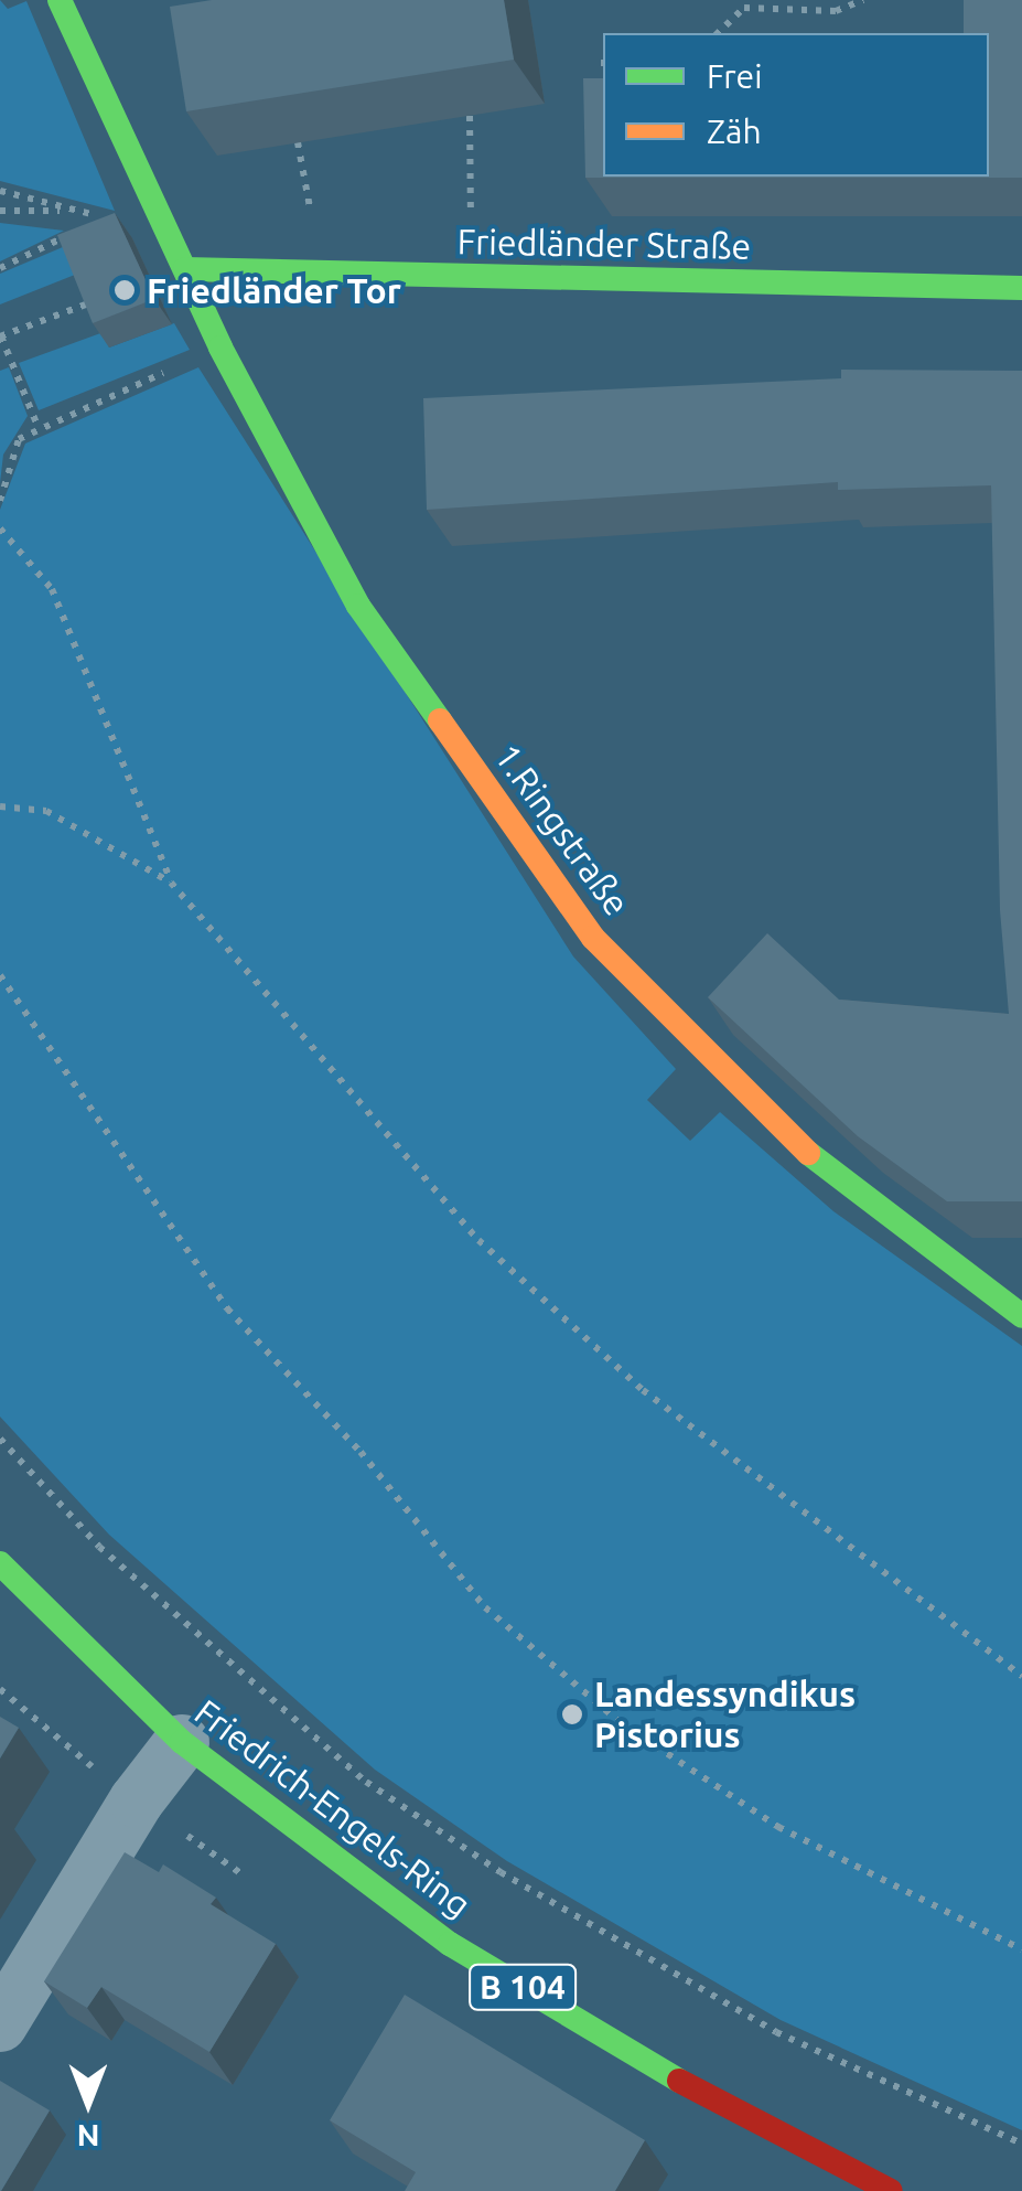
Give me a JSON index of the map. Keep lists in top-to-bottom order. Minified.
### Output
{"streets":{"street":["Friedländer Straße","1.Ringstraße","Friedrich-Engels-Ring","B 104"]},"crossings":[["Friedländer Straße","1.Ringstraße"]],"places":["Friedländer Tor","Landessyndikus Pistorius"],"legend":["Frei","Zäh"],"north":"bottom"}
